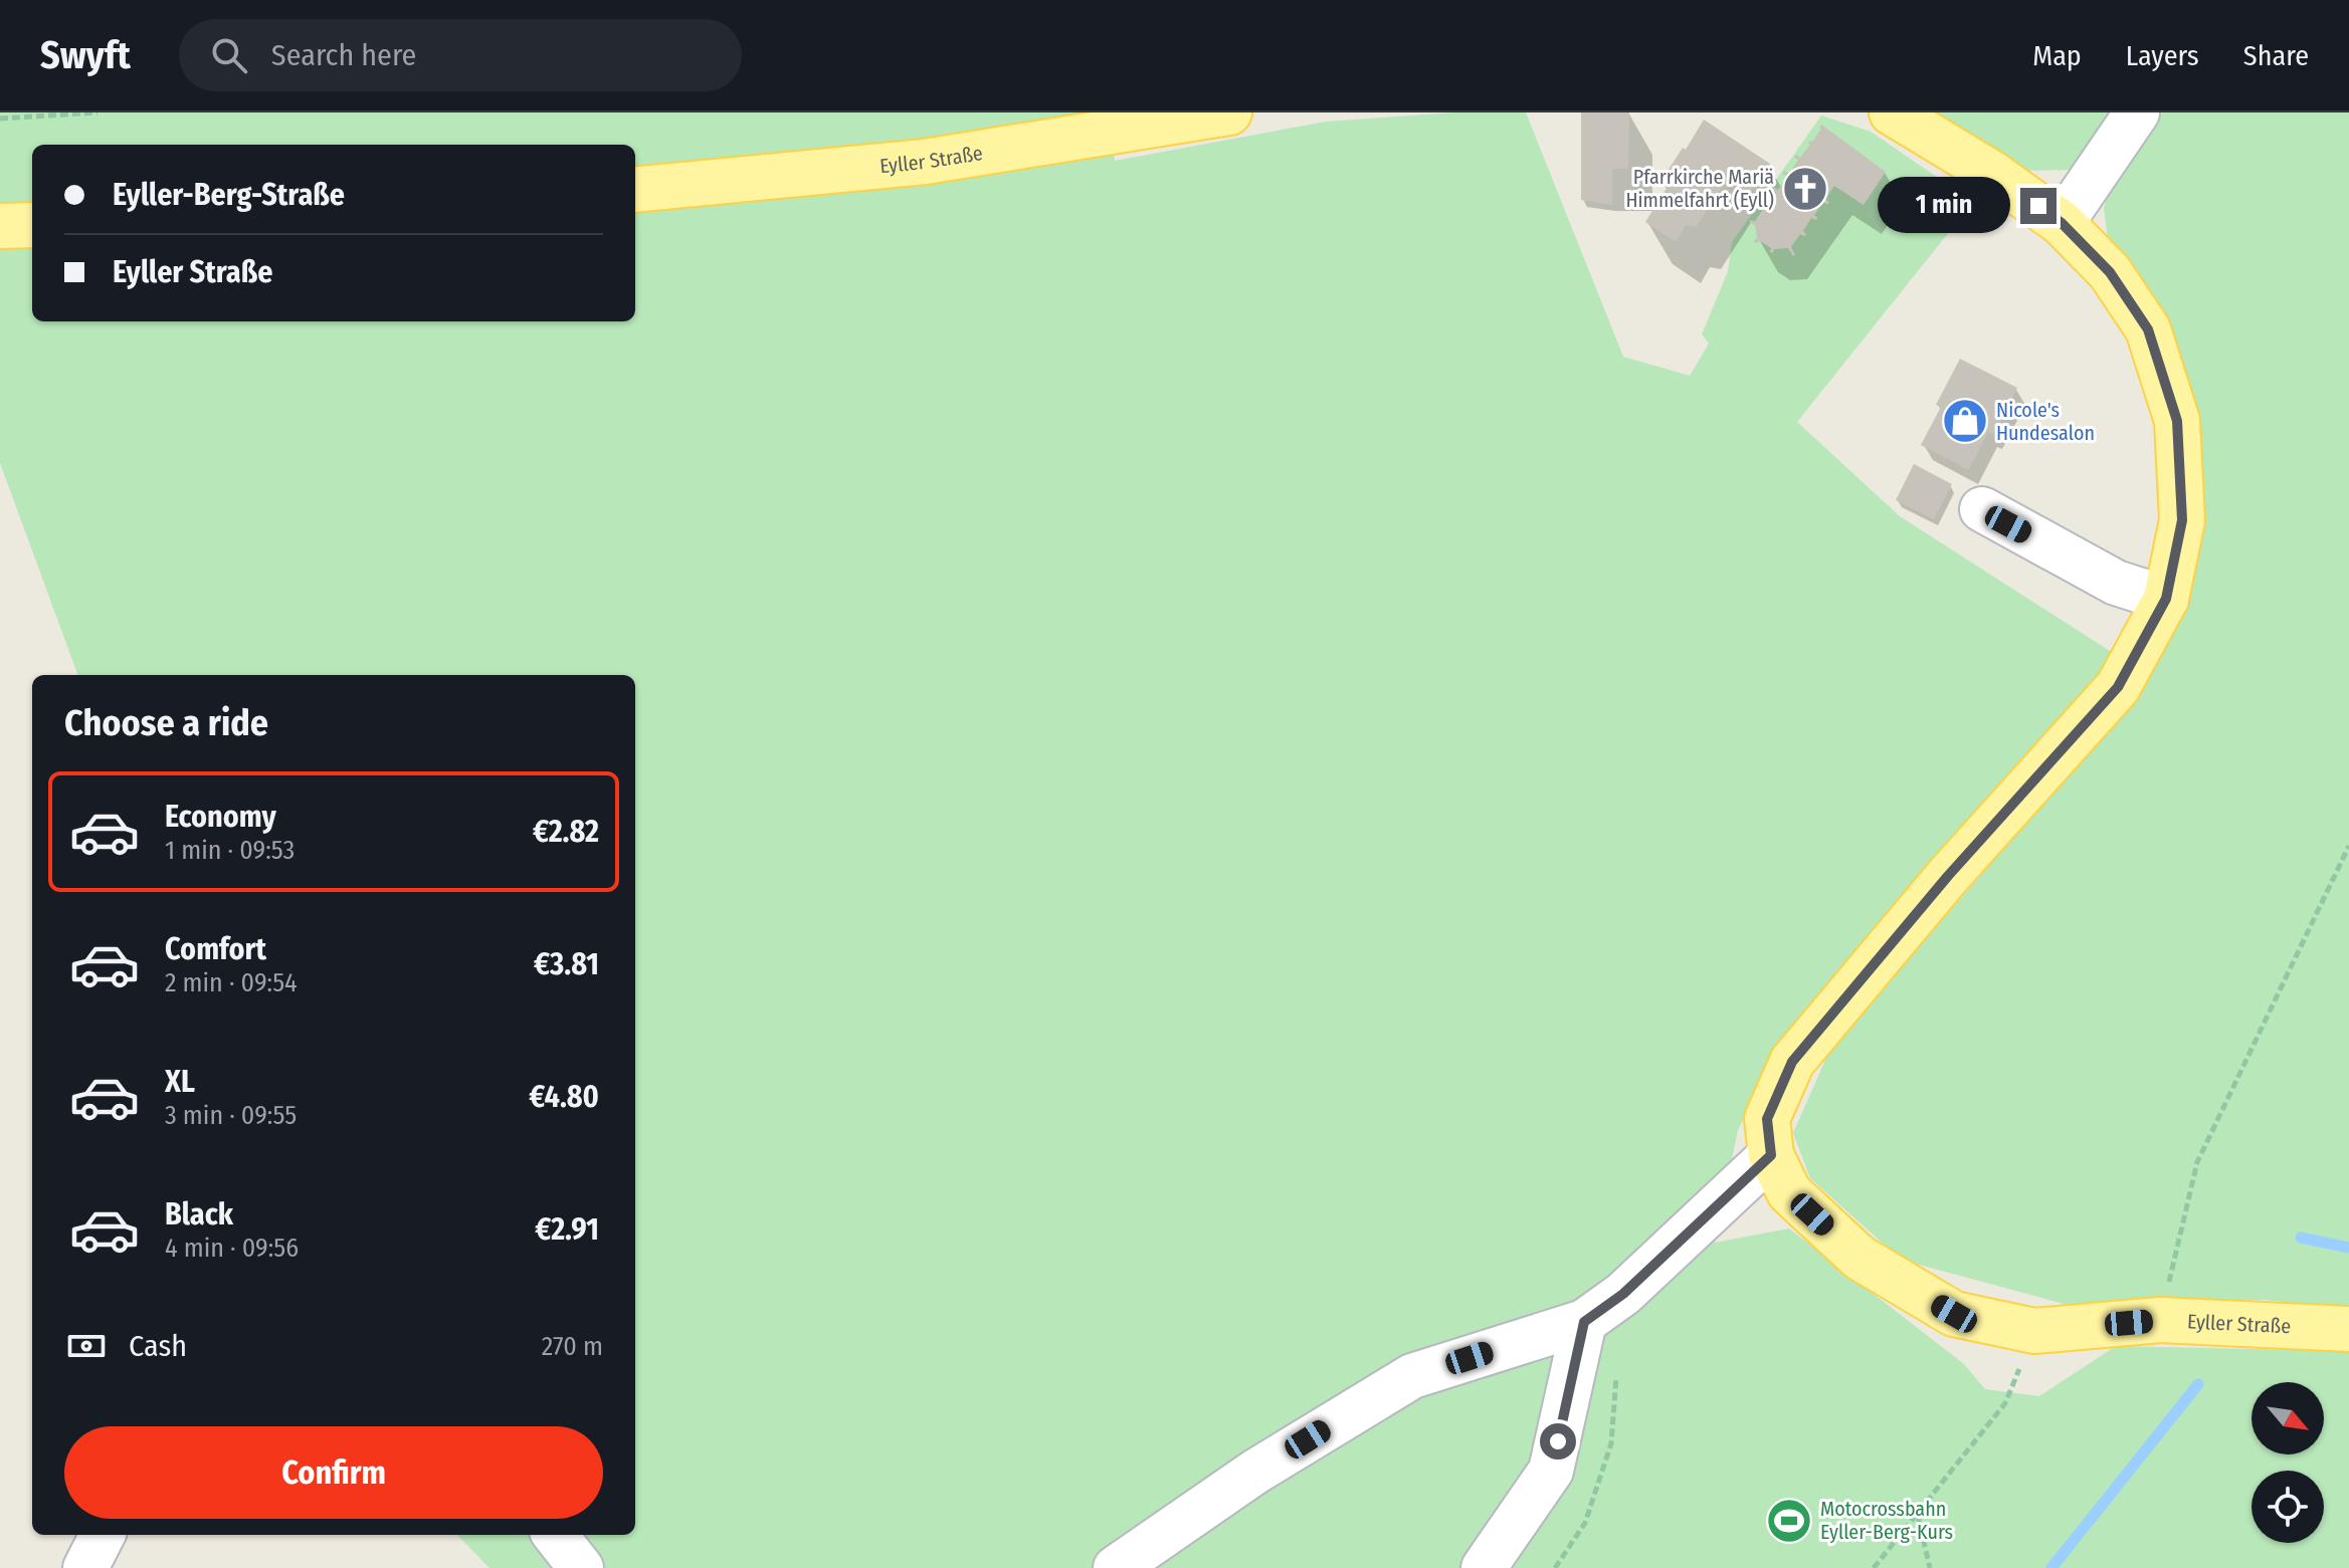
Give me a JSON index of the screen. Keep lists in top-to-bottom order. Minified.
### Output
{"streets":{"main road":["Eyller Straße"]},"places":{"church":["Pfarrkirche Mariä Himmelfahrt (Eyll)"],"shop":["Nicole's Hundesalon"],"sports":["Motocrossbahn Eyller-Berg-Kurs"]},"north":"bottom right","page":{"header":"Swyft","search":"Search here","nav":["Map","Layers","Share"],"banner":["Eyller-Berg-Straße","Eyller Straße"],"bubble":"1 min","heading":"Choose a ride","list":[{"name":"Economy","note":"1 min · 09:53","value":"€2.82"},{"name":"Comfort","note":"2 min · 09:54","value":"€3.81"},{"name":"XL","note":"3 min · 09:55","value":"€4.80"},{"name":"Black","note":"4 min · 09:56","value":"€2.91"}],"pay":["Cash","270 m"],"buttons":"Confirm"}}
